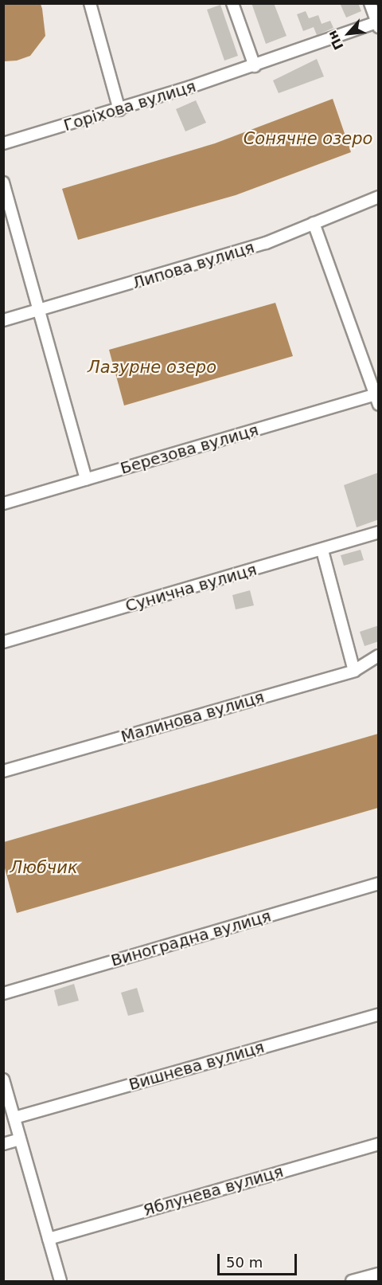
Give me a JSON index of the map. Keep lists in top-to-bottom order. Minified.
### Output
{"streets":{"street":["Горіхова вулиця","Липова вулиця","Березова вулиця","Сунична вулиця","Малинова вулиця","Виноградна вулиця","Вишнева вулиця","Яблунева вулиця"]},"water":["Сонячне озеро","Лазурне озеро","Любчик"],"scale_bar":"50 m","north":"bottom left"}
